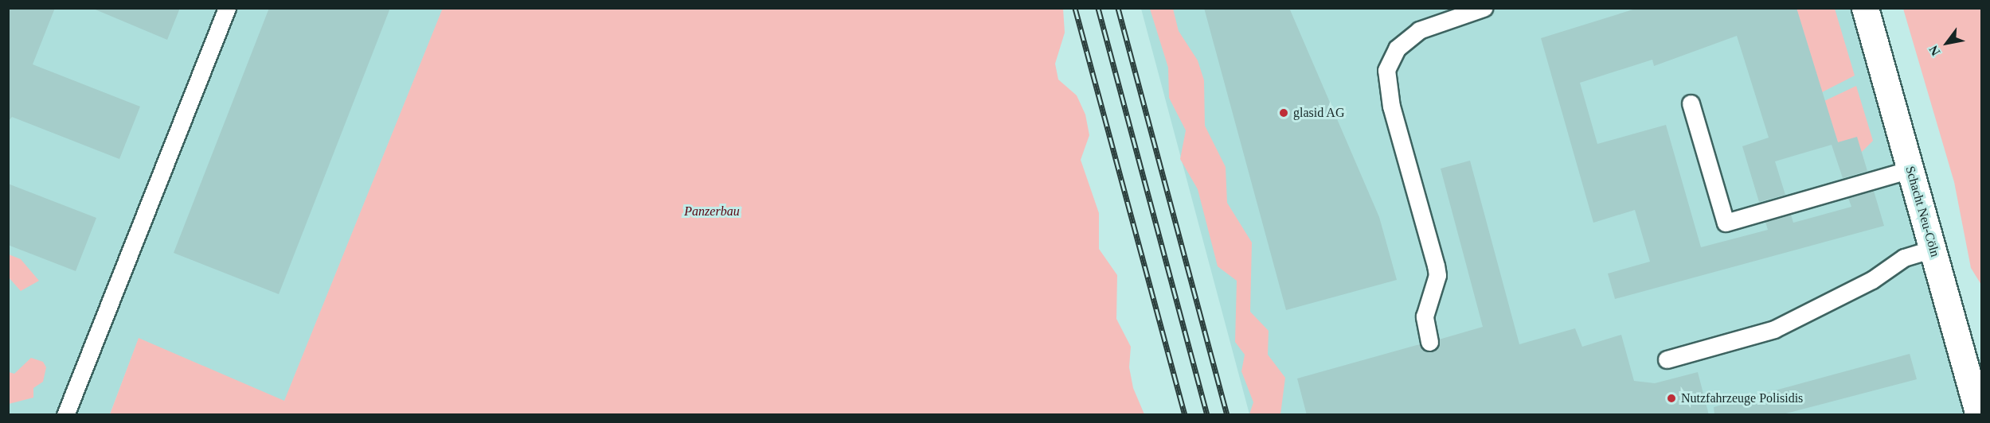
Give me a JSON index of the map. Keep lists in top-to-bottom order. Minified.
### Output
{"streets":{"street":["Schacht Neu-Cöln"]},"parks":["Panzerbau"],"places":["glasid AG","Nutzfahrzeuge Polisidis"],"north":"bottom left"}
